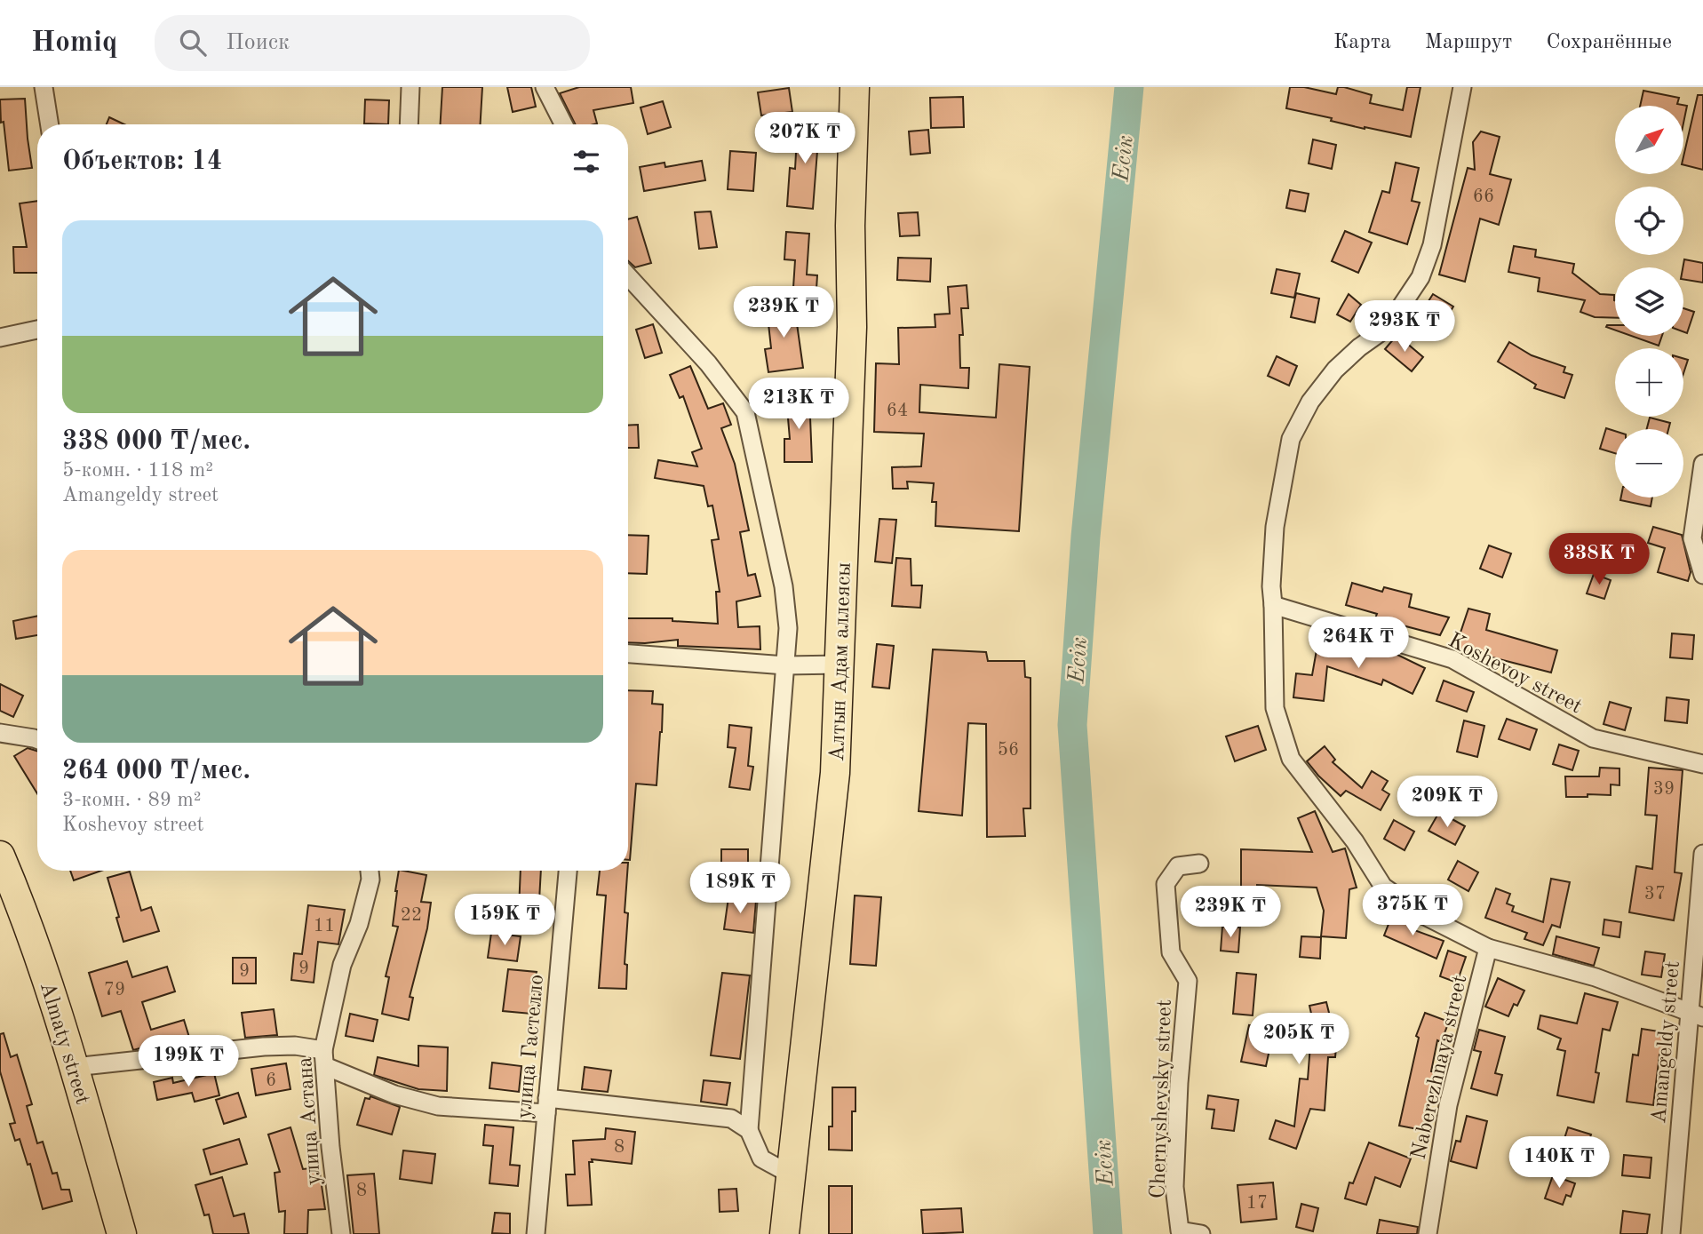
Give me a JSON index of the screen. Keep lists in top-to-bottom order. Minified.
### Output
{"streets":{"main road":["Алтын Адам аллеясы","Almaty street"],"street":["Koshevoy street","Amangeldy street","улица Гастелло","Naberezhnaya street","Chernyshevsky street","улица Астана"]},"water":["Есік"],"house_numbers":["66","64","56","39","37","22","11","9","9","79","6","8","8","17"],"north":"top right","page":{"header":"Homiq","search":"Поиск","nav":["Карта","Маршрут","Сохранённые"],"map_buttons":["+","−"],"price":["207K ₸","239K ₸","293K ₸","213K ₸","338K ₸","264K ₸","209K ₸","189K ₸","375K ₸","239K ₸","159K ₸","205K ₸","199K ₸","140K ₸"],"heading":"Объектов: 14","list":[{"name":"338 000 ₸/мес.","note":"5-комн. · 118 m² · Amangeldy street"},{"name":"264 000 ₸/мес.","note":"3-комн. · 89 m² · Koshevoy street"}]}}
